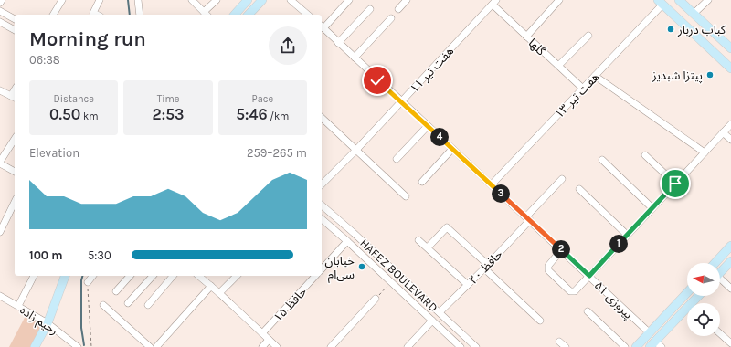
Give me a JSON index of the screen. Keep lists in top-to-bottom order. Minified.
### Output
{"streets":{"street":["گلها","هفت تیر ۱۱","هفت تیر ۱۳","حافظ ۲۰","HAFEZ BOULEVARD","پیروزی ۵۱","حافظ ۱۵","رحیم زاده"]},"crossings":[["گلها","هفت تیر ۱۱"],["گلها","هفت تیر ۱۳"],["هفت تیر ۱۱","پیروزی ۵۱"],["هفت تیر ۱۳","پیروزی ۵۱"],["حافظ ۲۰","HAFEZ BOULEVARD"],["حافظ ۲۰","پیروزی ۵۱"]],"places":["کباب دربار","پیتزا شبدیز","خیابان سی‌ام"],"north":"left","page":{"heading":["Morning run","06:38"],"stats":[["Distance","0.50 km"],["Time","2:53"],["Pace","5:46 /km"]],"pins":["4","3","1","2"],"chart":["Elevation","259–265 m"],"list":[{"name":"100 m","note":"5:30"}]}}
